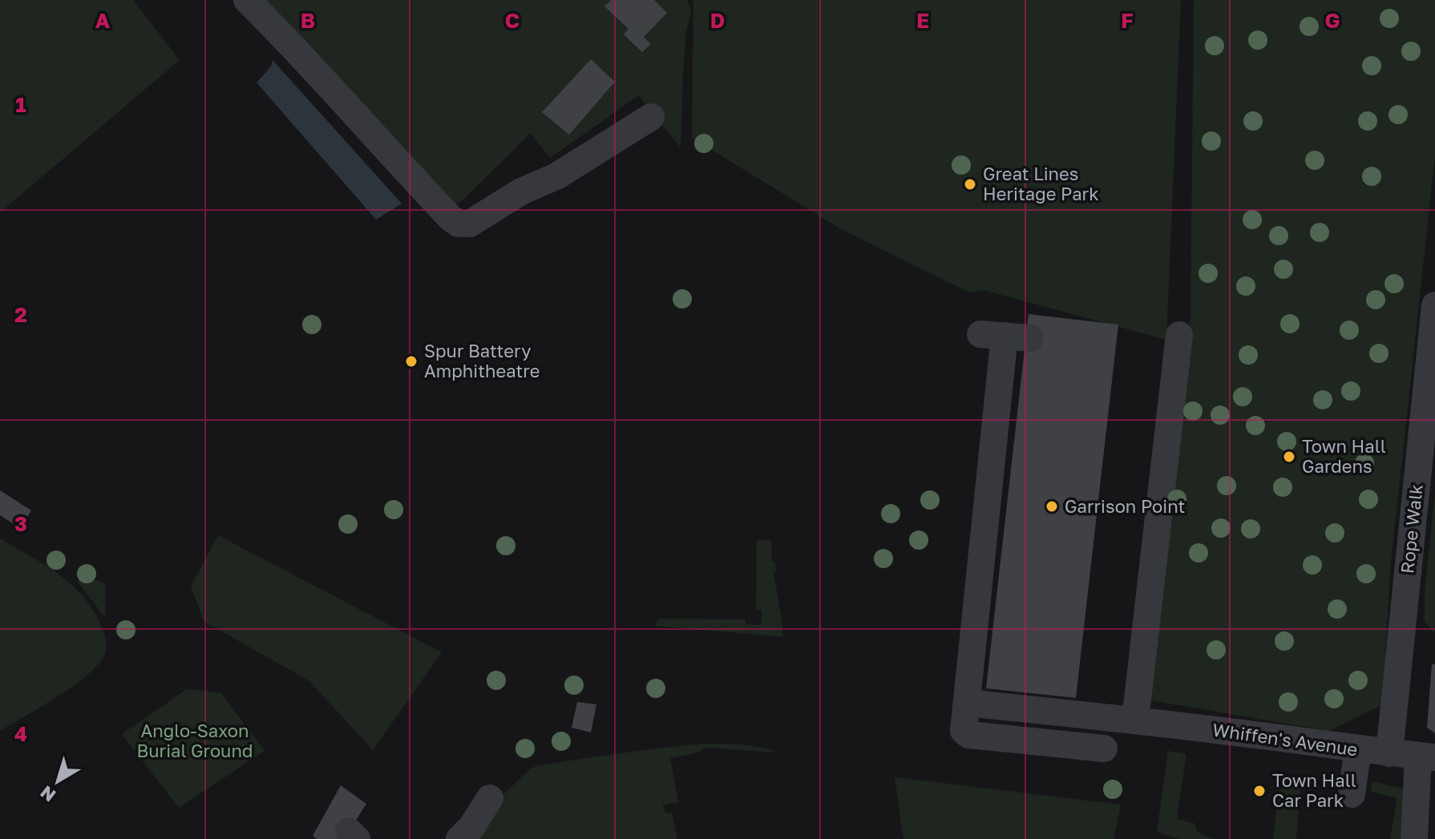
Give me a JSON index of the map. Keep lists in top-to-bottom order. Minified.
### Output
{"streets":{"street":["Rope Walk","Whiffen's Avenue"]},"crossings":[["Rope Walk","Whiffen's Avenue"]],"parks":["Anglo-Saxon Burial Ground"],"places":["Great Lines Heritage Park","Spur Battery Amphitheatre","Town Hall Gardens","Garrison Point","Town Hall Car Park"],"north":"bottom left","grid":{"columns":["A","B","C","D","E","F","G"],"rows":["1","2","3","4"]}}
